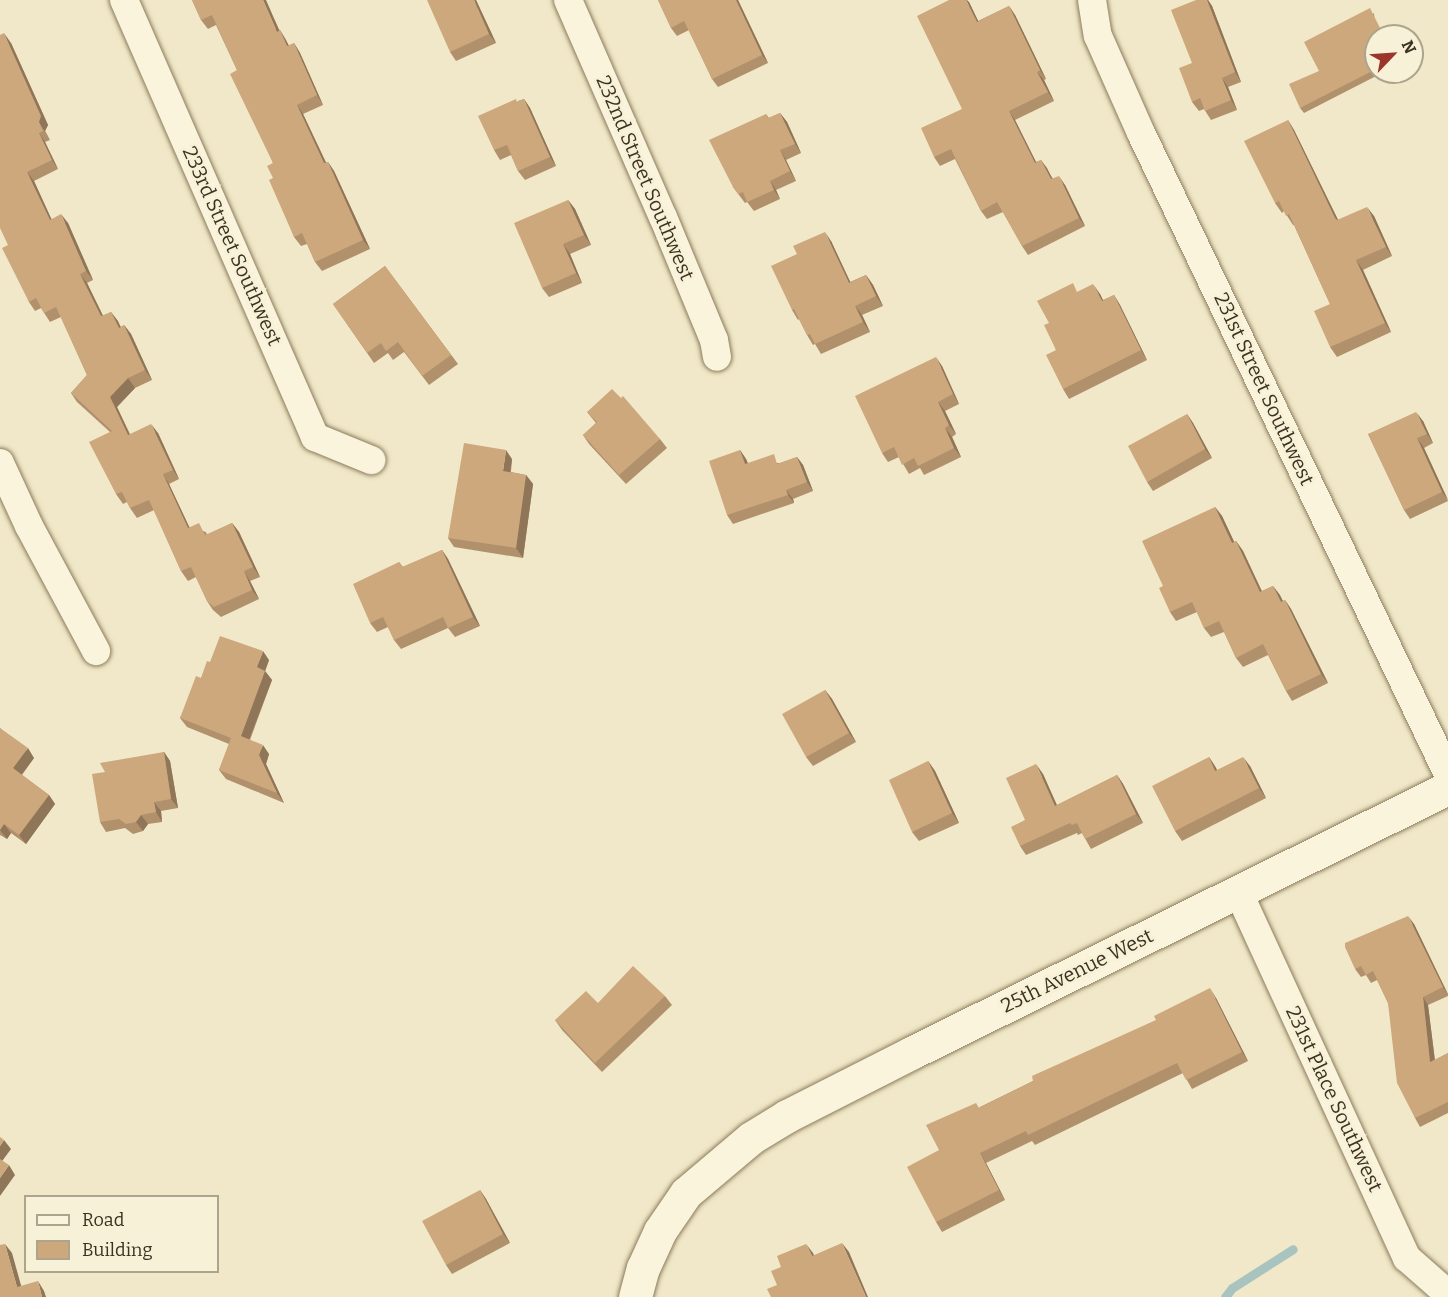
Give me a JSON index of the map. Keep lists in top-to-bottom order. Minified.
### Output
{"streets":{"street":["232nd Street Southwest","233rd Street Southwest","231st Street Southwest","25th Avenue West","231st Place Southwest"]},"crossings":[["25th Avenue West","231st Place Southwest"]],"legend":["Road","Building"],"north":"top right"}
